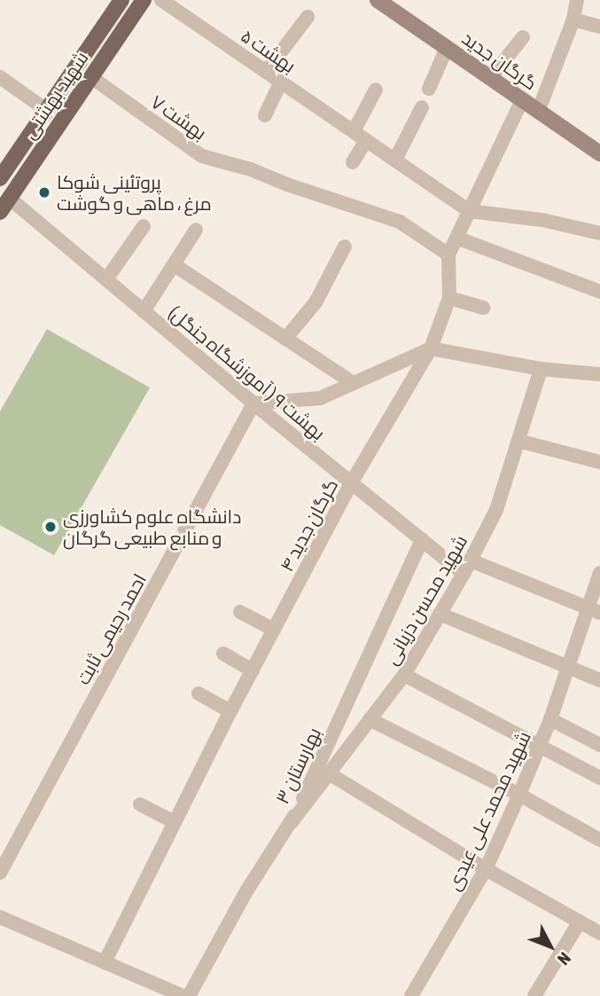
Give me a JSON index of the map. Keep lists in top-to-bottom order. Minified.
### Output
{"streets":{"main road":["گرگان جدید","شهید بهشتی"],"street":["بهشت ۵","بهشت ۷","بهشت ۹ ( آموزشگاه جنگل)","گرگان جدید ۴","شهید محسن دزیانی","احمد رحیمی ثابت","بهارستان ۳","شهید محمد علی عیدی"]},"crossings":[["بهشت ۵","گرگان جدید ۴"],["گرگان جدید","گرگان جدید ۴"],["شهید بهشتی","بهشت ۷"],["شهید بهشتی","بهشت ۹ ( آموزشگاه جنگل)"],["بهشت ۷","گرگان جدید ۴"],["بهشت ۹ ( آموزشگاه جنگل)","گرگان جدید ۴"],["بهشت ۹ ( آموزشگاه جنگل)","شهید محسن دزیانی"],["بهشت ۹ ( آموزشگاه جنگل)","احمد رحیمی ثابت"],["بهشت ۹ ( آموزشگاه جنگل)","بهارستان ۳"],["بهشت ۹ ( آموزشگاه جنگل)","شهید محمد علی عیدی"],["شهید محسن دزیانی","بهارستان ۳"]],"places":["پروتئینی شوکا مرغ‌ ، ماهی و گوشت","دانشگاه علوم کشاورزی و منابع طبیعی گرگان"],"north":"bottom right"}
